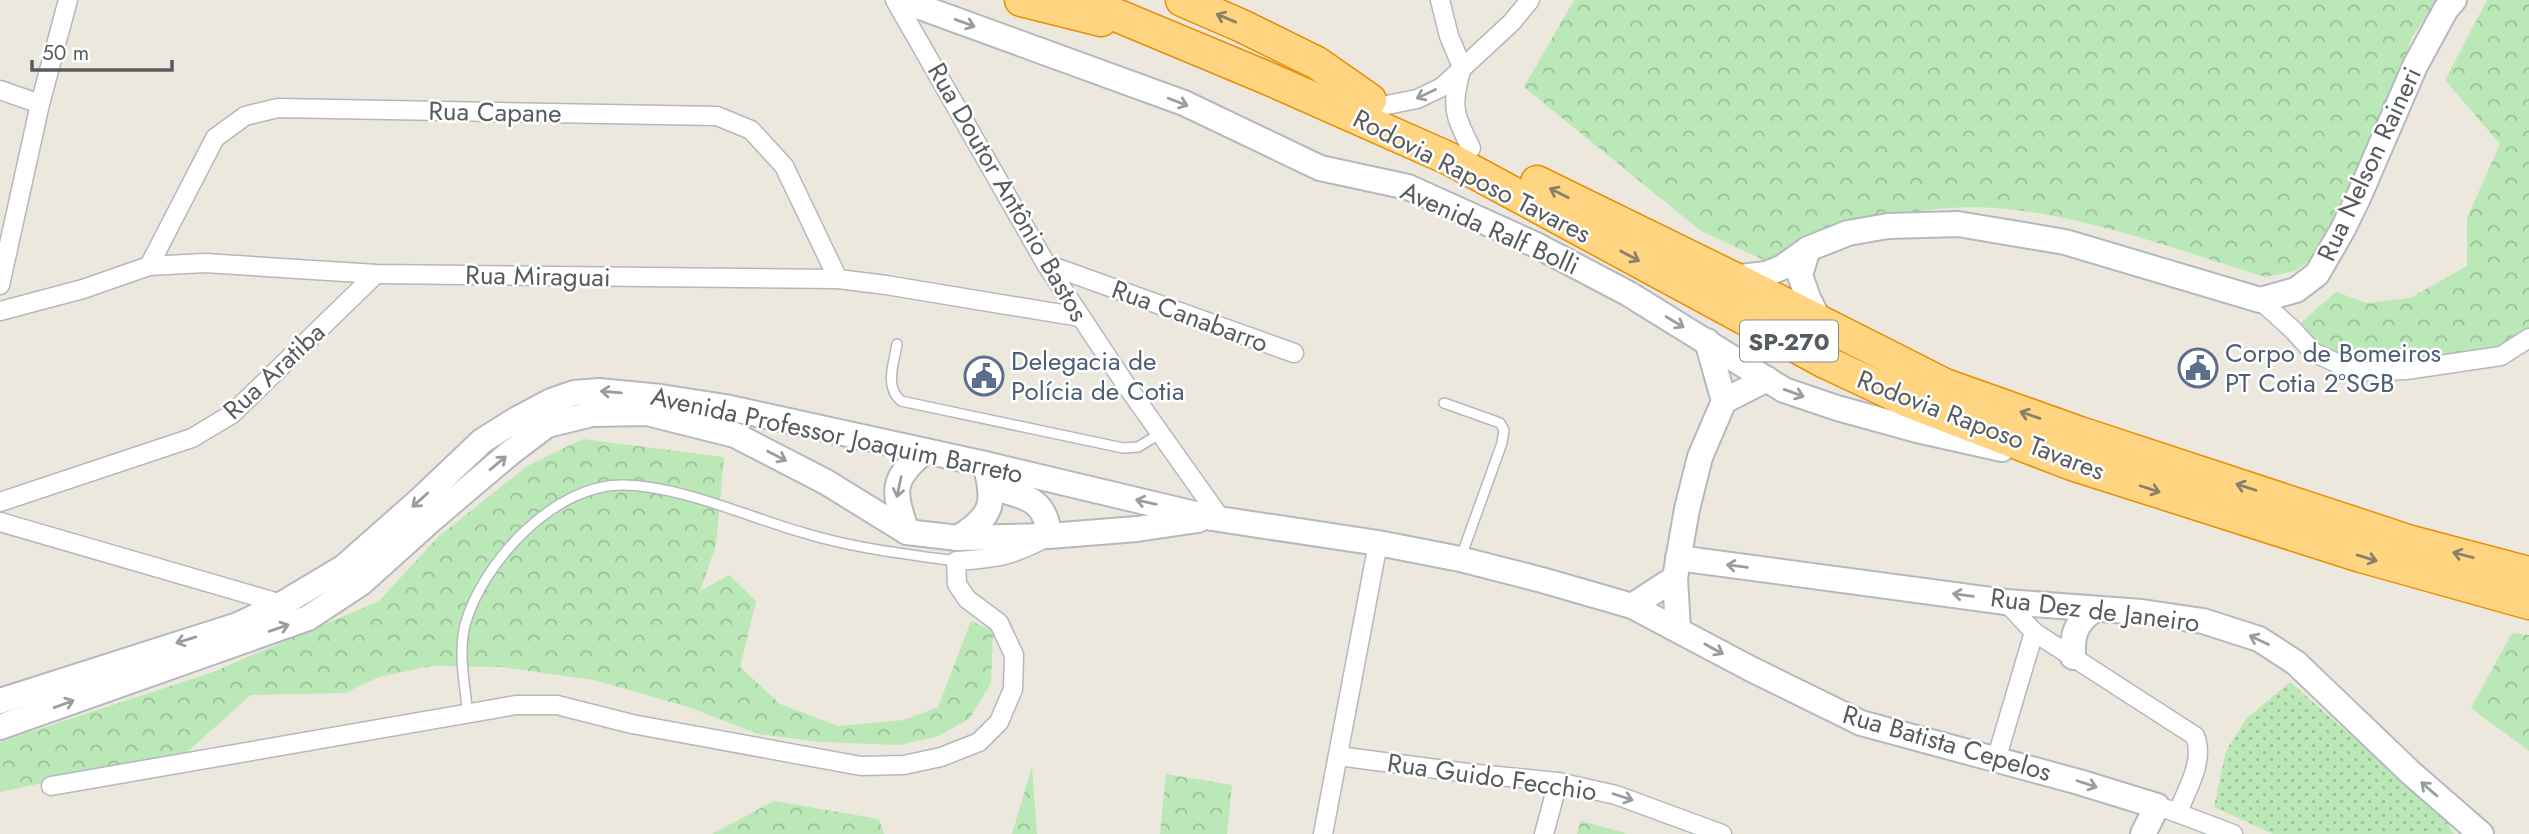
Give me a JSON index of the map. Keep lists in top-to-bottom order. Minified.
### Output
{"streets":{"highway":["Rodovia Raposo Tavares","SP-270"],"main road":["Rua Nelson Raineri","Avenida Ralf Bolli","Avenida Professor Joaquim Barreto","Rua Dez de Janeiro","Rua Batista Cepelos"],"street":["Rua Capane","Rua Doutor Antônio Bastos","Rua Miraguai","Rua Canabarro","Rua Aratiba","Rua Guido Fecchio"]},"crossings":[["Rua Capane","Rua Miraguai"],["Rodovia Raposo Tavares","Avenida Ralf Bolli"],["Rua Doutor Antônio Bastos","Avenida Ralf Bolli"],["Rua Doutor Antônio Bastos","Rua Miraguai"],["Rua Doutor Antônio Bastos","Rua Canabarro"],["Rua Doutor Antônio Bastos","Avenida Professor Joaquim Barreto"],["Rua Miraguai","Rua Aratiba"],["Avenida Professor Joaquim Barreto","Rua Batista Cepelos"]],"one_way":["Avenida Ralf Bolli","Rua Dez de Janeiro","Rua Batista Cepelos","Rua Guido Fecchio"],"places":{"public building":["Corpo de Bomeiros PT Cotia 2ºSGB","Delegacia de Polícia de Cotia"]},"scale_bar":"50 m"}
